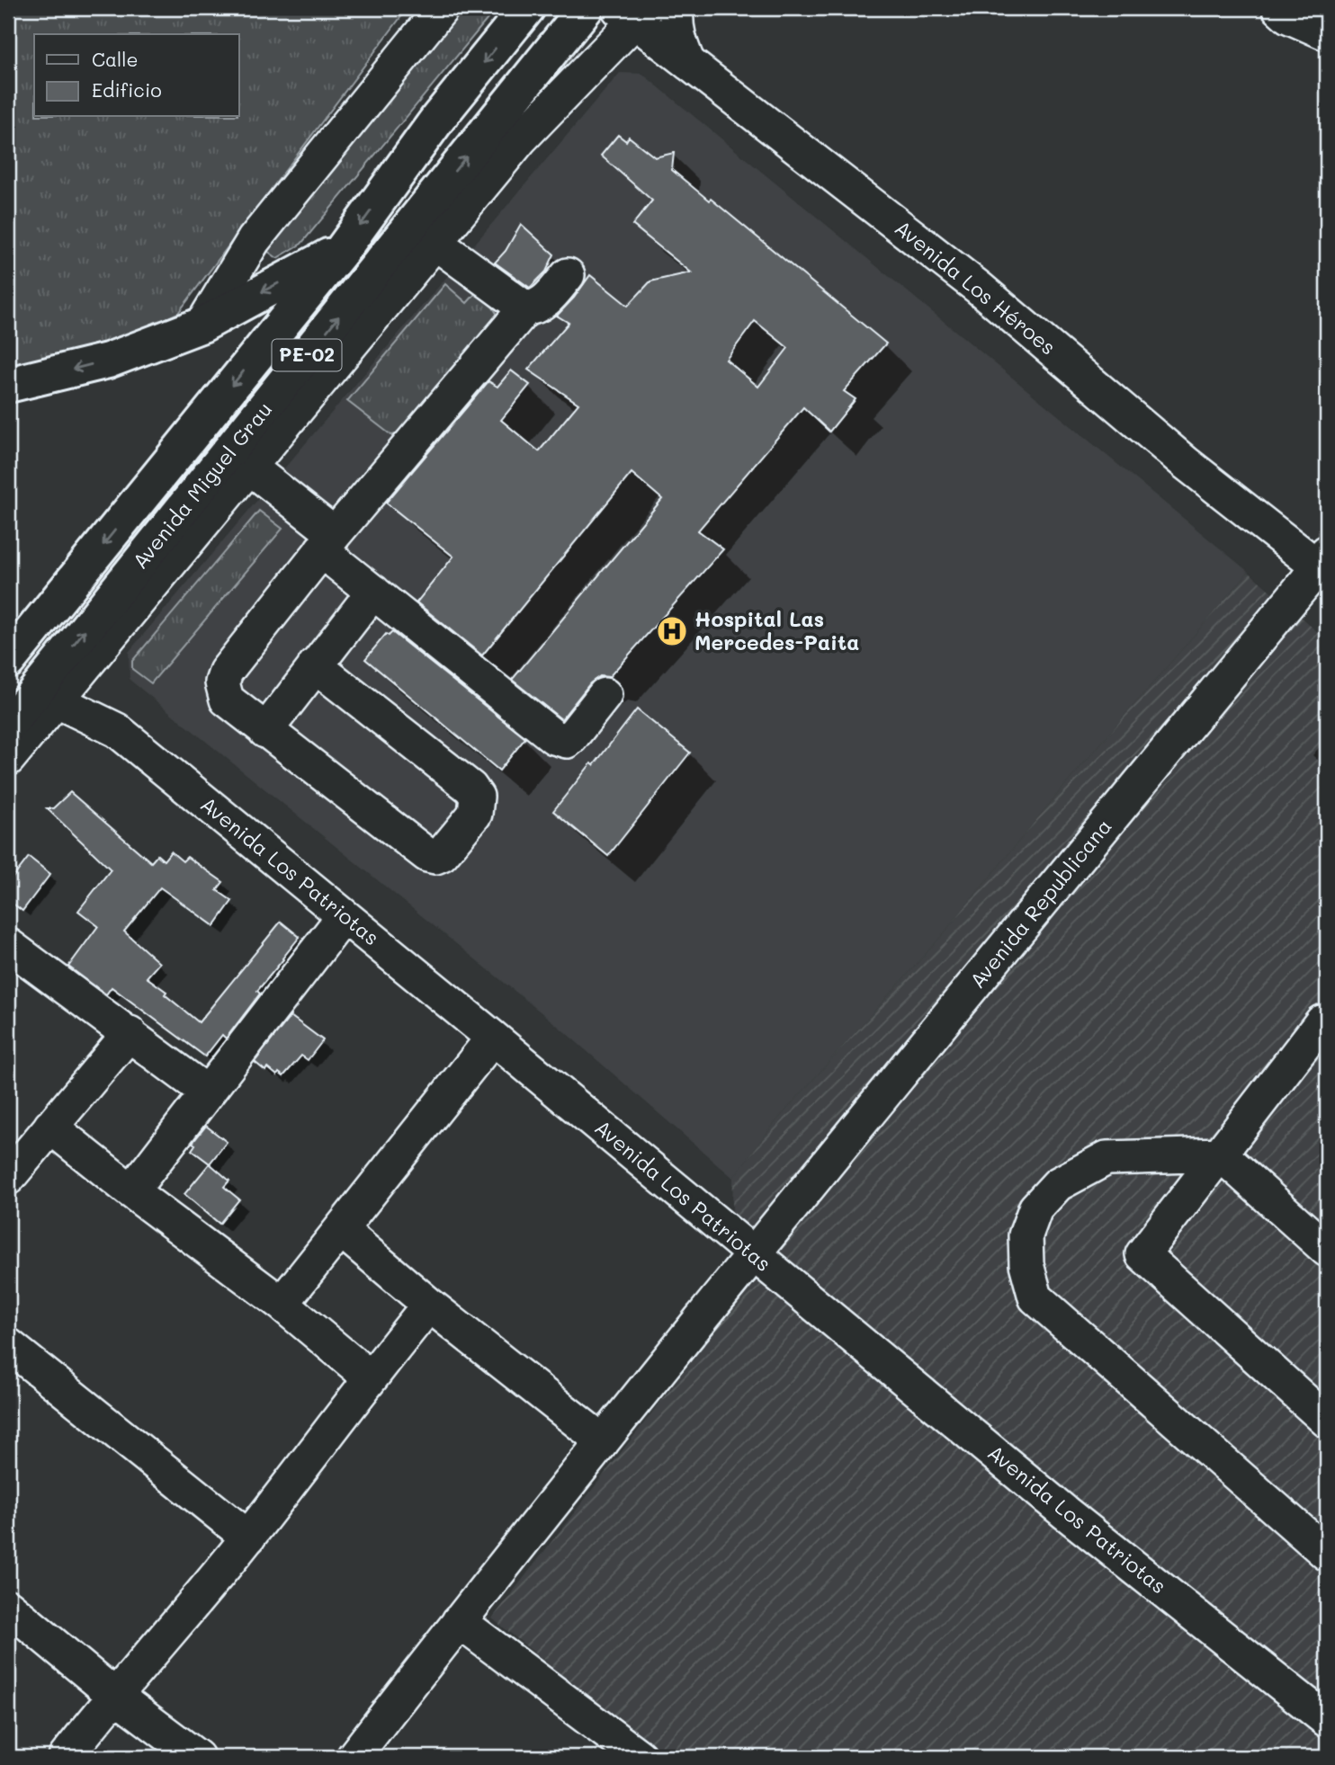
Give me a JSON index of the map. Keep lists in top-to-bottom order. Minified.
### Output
{"streets":{"highway":["PE-02","Avenida Miguel Grau"],"street":["Avenida Los Héroes","Avenida Los Patriotas","Avenida Republicana"]},"crossings":[["Avenida Los Héroes","Avenida Miguel Grau"],["Avenida Los Héroes","Avenida Republicana"],["PE-02","Avenida Miguel Grau"],["Avenida Miguel Grau","Avenida Los Patriotas"],["Avenida Los Patriotas","Avenida Republicana"]],"places":{"hospital":["Hospital Las Mercedes-Paita"]},"legend":["Calle","Edificio"]}
